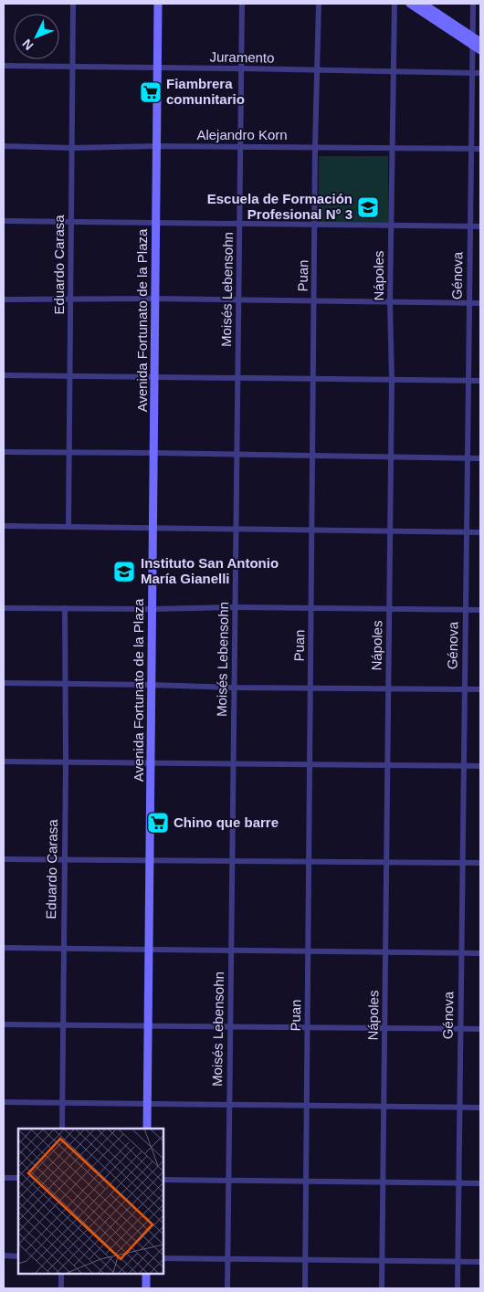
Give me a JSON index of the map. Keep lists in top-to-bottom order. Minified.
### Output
{"streets":{"main road":["Avenida Fortunato de la Plaza"],"street":["Juramento","Alejandro Korn","Eduardo Carasa","Puan","Nápoles","Génova","Moisés Lebensohn"]},"crossings":[["Juramento","Eduardo Carasa"],["Juramento","Puan"],["Juramento","Nápoles"],["Juramento","Génova"],["Juramento","Moisés Lebensohn"],["Juramento","Avenida Fortunato de la Plaza"],["Alejandro Korn","Eduardo Carasa"],["Alejandro Korn","Puan"],["Alejandro Korn","Nápoles"],["Alejandro Korn","Génova"],["Alejandro Korn","Moisés Lebensohn"],["Alejandro Korn","Avenida Fortunato de la Plaza"]],"places":{"supermarket":["Fiambrera comunitario","Chino que barre"],"school or university":["Escuela de Formación Profesional N° 3","Instituto San Antonio María Gianelli"]},"north":"bottom left"}
